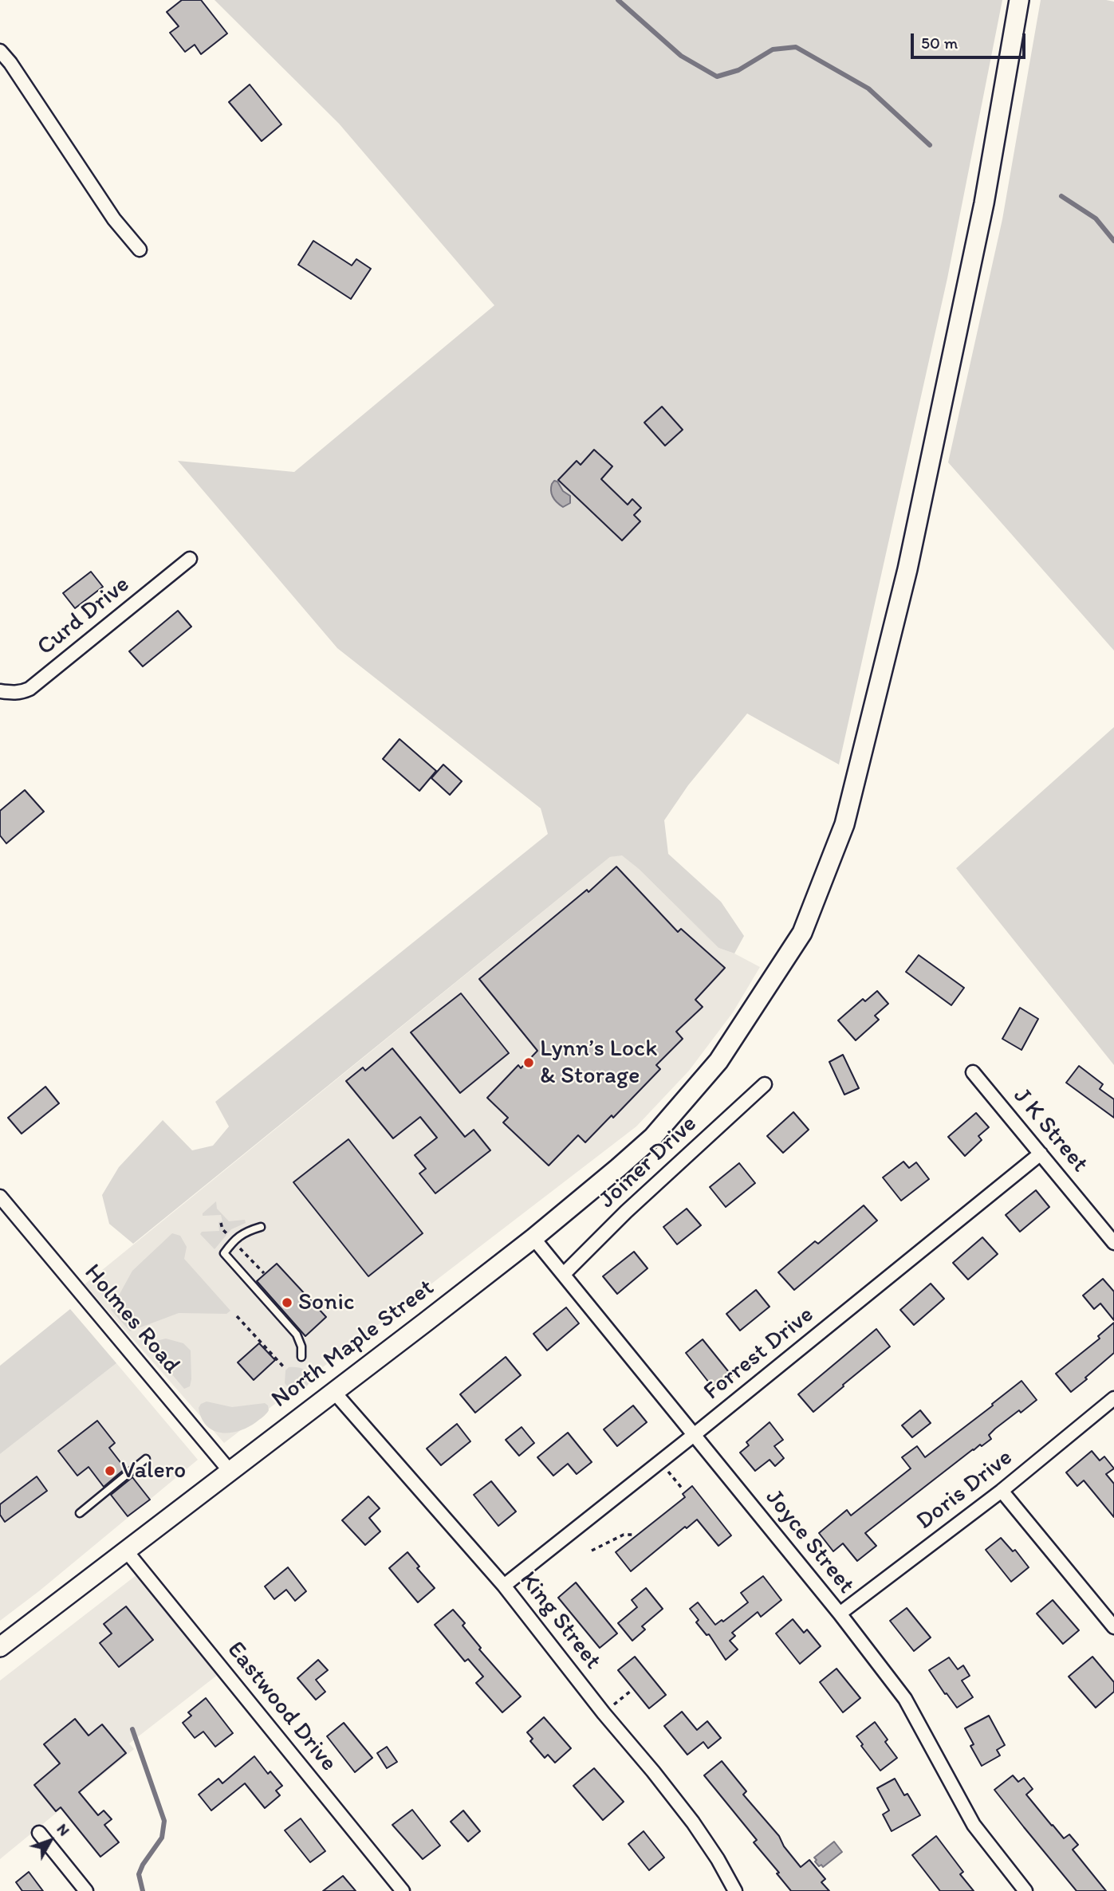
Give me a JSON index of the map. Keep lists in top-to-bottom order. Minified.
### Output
{"streets":{"main road":["North Maple Street"],"street":["Curd Drive","J K Street","Joiner Drive","Holmes Road","Forrest Drive","Doris Drive","Joyce Street","King Street","Eastwood Drive"]},"crossings":[["J K Street","Forrest Drive"],["Joiner Drive","Joyce Street"],["Holmes Road","North Maple Street"],["North Maple Street","Joyce Street"],["North Maple Street","King Street"],["North Maple Street","Eastwood Drive"],["Forrest Drive","Joyce Street"],["Forrest Drive","King Street"],["Doris Drive","Joyce Street"]],"places":["Lynn’s Lock & Storage","Sonic","Valero"],"scale_bar":"50 m","north":"top right"}
